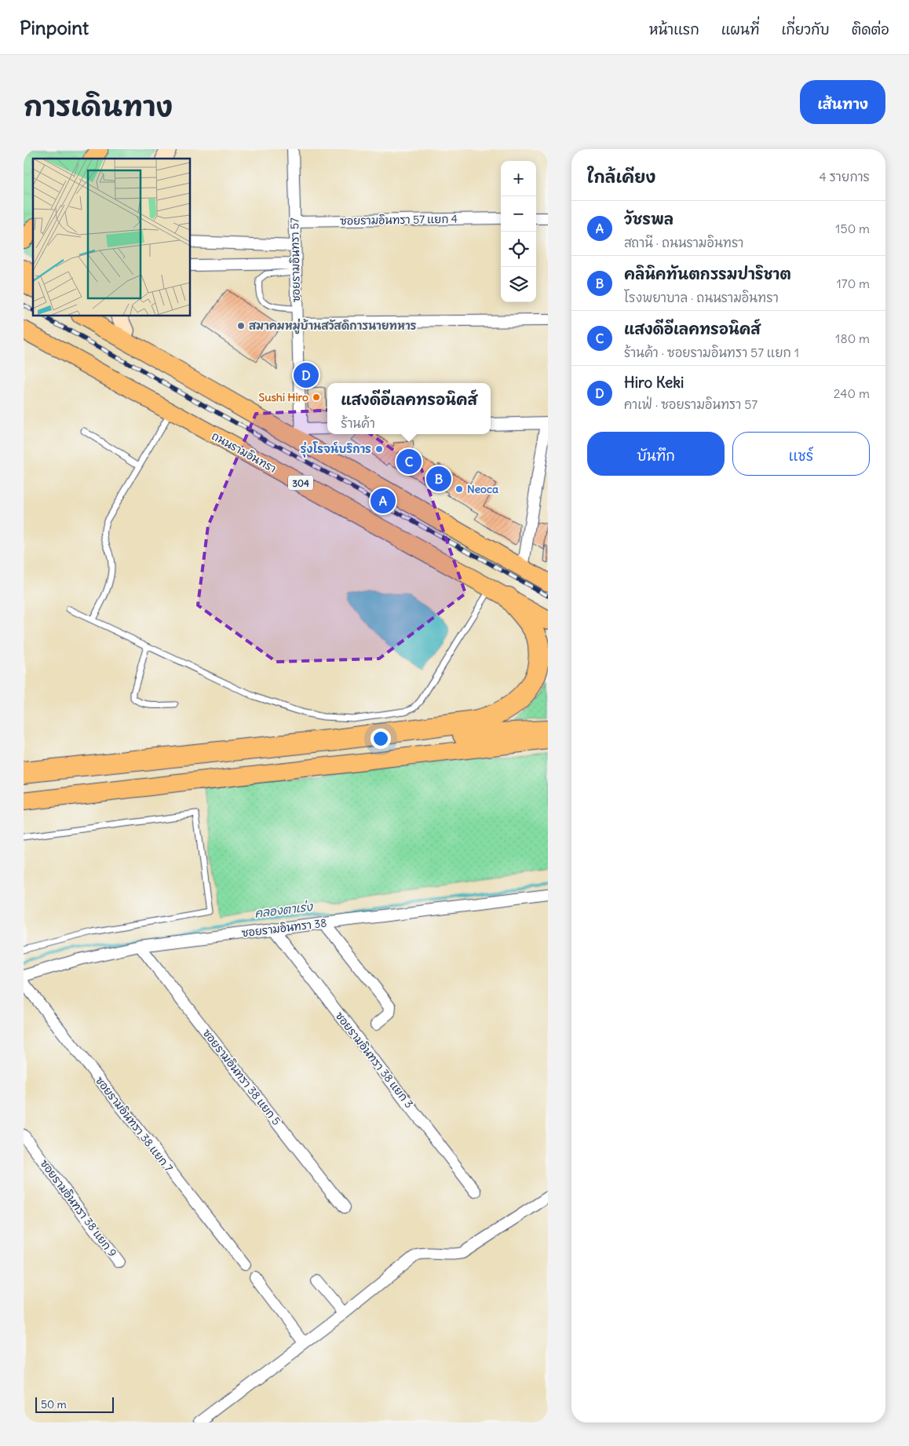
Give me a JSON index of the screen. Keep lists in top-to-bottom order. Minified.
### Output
{"streets":{"main road":["ถนนรามอินทรา","304"],"street":["ซอยรามอินทรา 57 แยก 4","ซอยรามอินทรา 57","ซอยรามอินทรา 38","ซอยรามอินทรา 38 แยก 3","ซอยรามอินทรา 38 แยก 5","ซอยรามอินทรา 38 แยก 7","ซอยรามอินทรา 38 แยก 9"]},"crossings":[["ซอยรามอินทรา 57 แยก 4","ซอยรามอินทรา 57"],["ซอยรามอินทรา 38","ซอยรามอินทรา 38 แยก 3"],["ซอยรามอินทรา 38","ซอยรามอินทรา 38 แยก 5"]],"water":["คลองตาเร่ง"],"places":["สมาคมหมู่บ้านสวัสดิการนายทหาร","Sushi Hiro","รุ่งโรจน์บริการ","Neoca"],"scale_bar":"50 m","page":{"header":"Pinpoint","nav":["หน้าแรก","แผนที่","เกี่ยวกับ","ติดต่อ"],"title":"การเดินทาง","buttons":["เส้นทาง",["บันทึก","แชร์"]],"heading":["ใกล้เคียง","4 รายการ"],"map_buttons":["+","−"],"list":[{"mark":"A","name":"วัชรพล","note":"สถานี · ถนนรามอินทรา","value":"150 m"},{"mark":"B","name":"คลินิคทันตกรรมปาริชาต","note":"โรงพยาบาล · ถนนรามอินทรา","value":"170 m"},{"mark":"C","name":"แสงดีอีเลคทรอนิคส์","note":"ร้านค้า · ซอยรามอินทรา 57 แยก 1","value":"180 m"},{"mark":"D","name":"Hiro Keki","note":"คาเฟ่ · ซอยรามอินทรา 57","value":"240 m"}],"pins":["D","C","B","A"],"popup":["แสงดีอีเลคทรอนิคส์","ร้านค้า"],"scale":"50 m"}}
